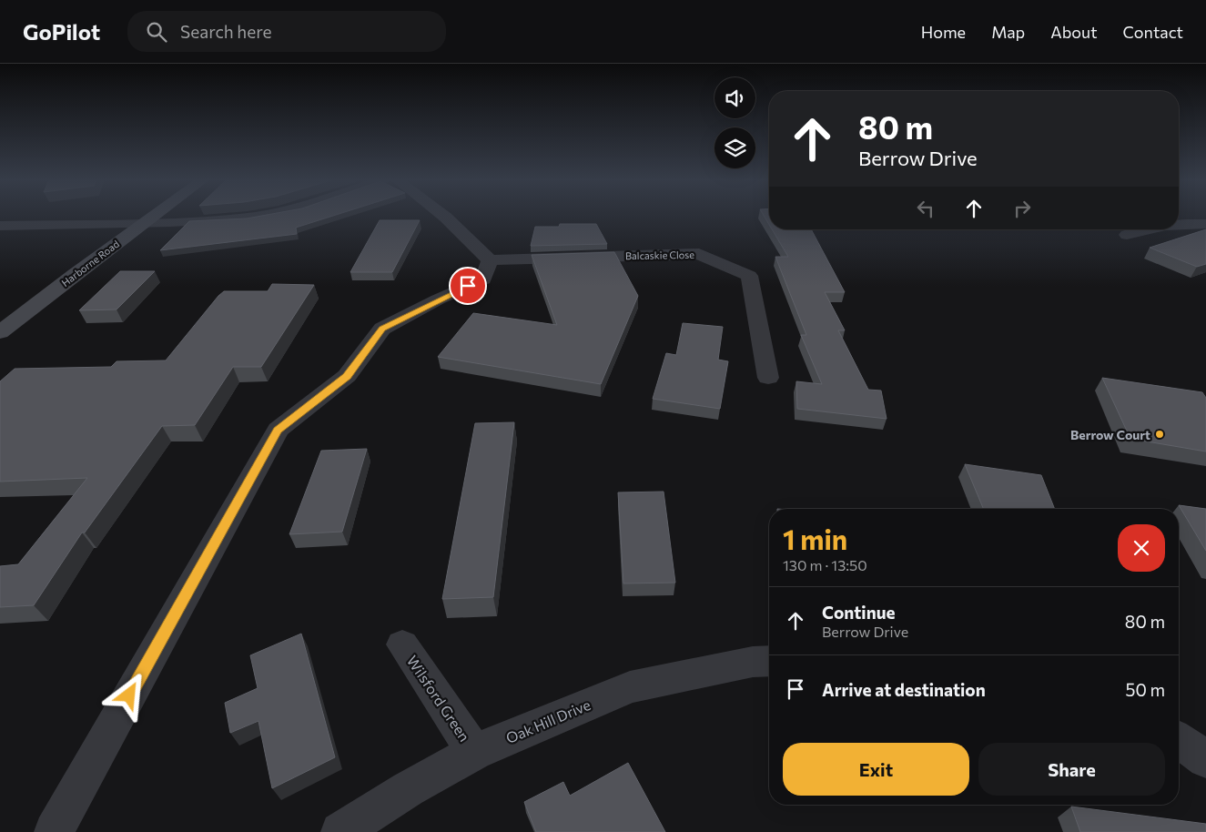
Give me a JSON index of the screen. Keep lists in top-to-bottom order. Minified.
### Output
{"streets":{"main road":["Harborne Road"],"street":["Balcaskie Close","Wilsford Green","Oak Hill Drive"]},"crossings":[["Wilsford Green","Oak Hill Drive"]],"places":["Berrow Court"],"page":{"header":"GoPilot","search":"Search here","nav":["Home","Map","About","Contact"],"turn":["80 m","Berrow Drive"],"heading":["1 min","130 m · 13:50"],"list":[{"name":"Continue","note":"Berrow Drive","value":"80 m"},{"name":"Arrive at destination","value":"50 m"}],"buttons":["Exit","Share"]}}
